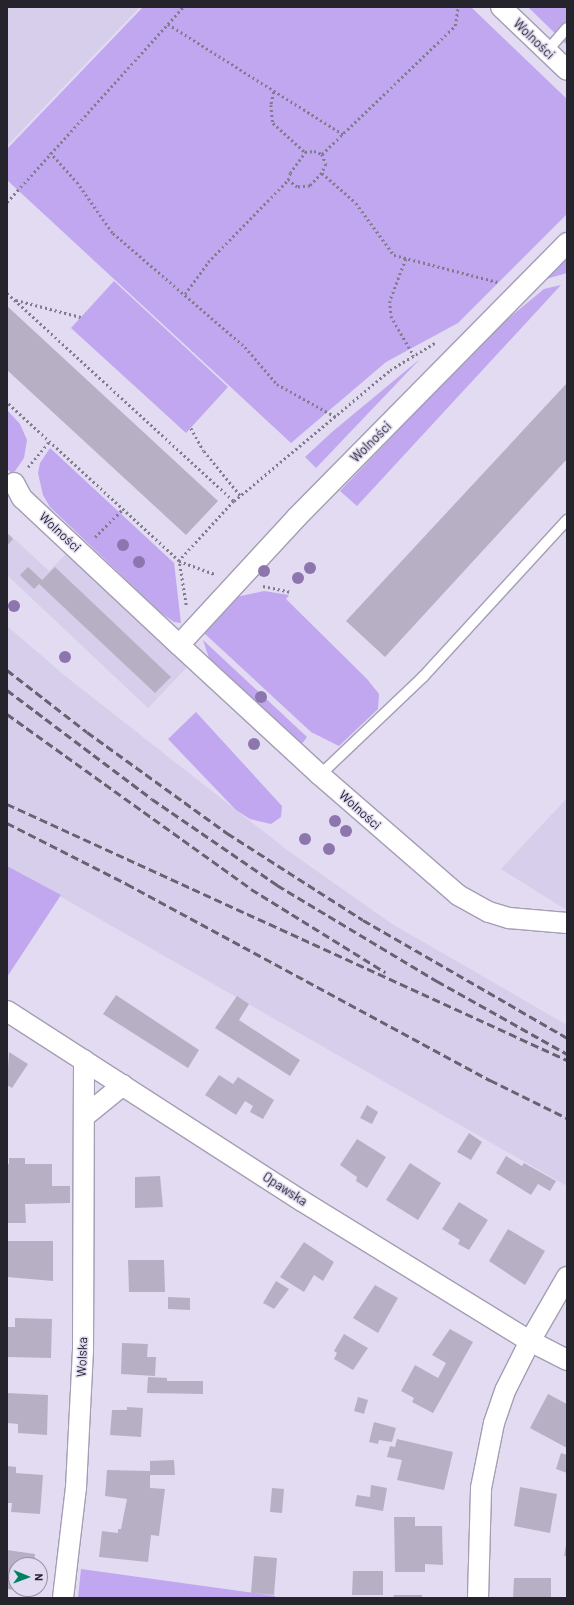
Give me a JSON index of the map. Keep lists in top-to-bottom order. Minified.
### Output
{"streets":{"street":["Wolności","Opawska","Wolska"]},"crossings":[["Opawska","Wolska"]],"north":"right"}
